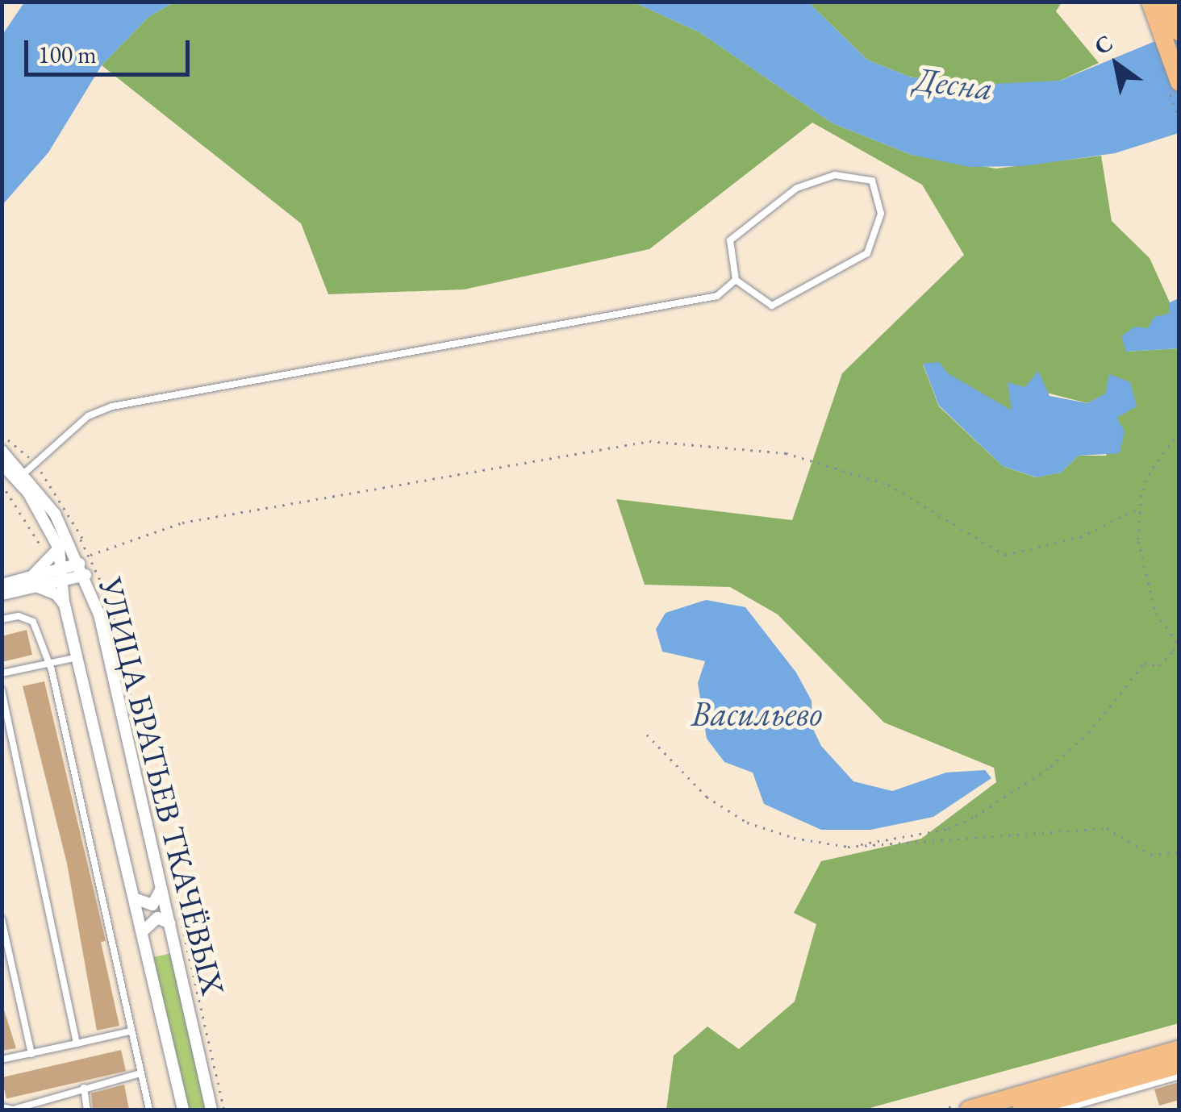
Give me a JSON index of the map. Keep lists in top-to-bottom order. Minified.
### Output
{"streets":{"street":["УЛИЦА БРАТЬЕВ ТКАЧЁВЫХ"]},"water":["Десна","Васильево"],"scale_bar":"100 m","north":"top left"}
